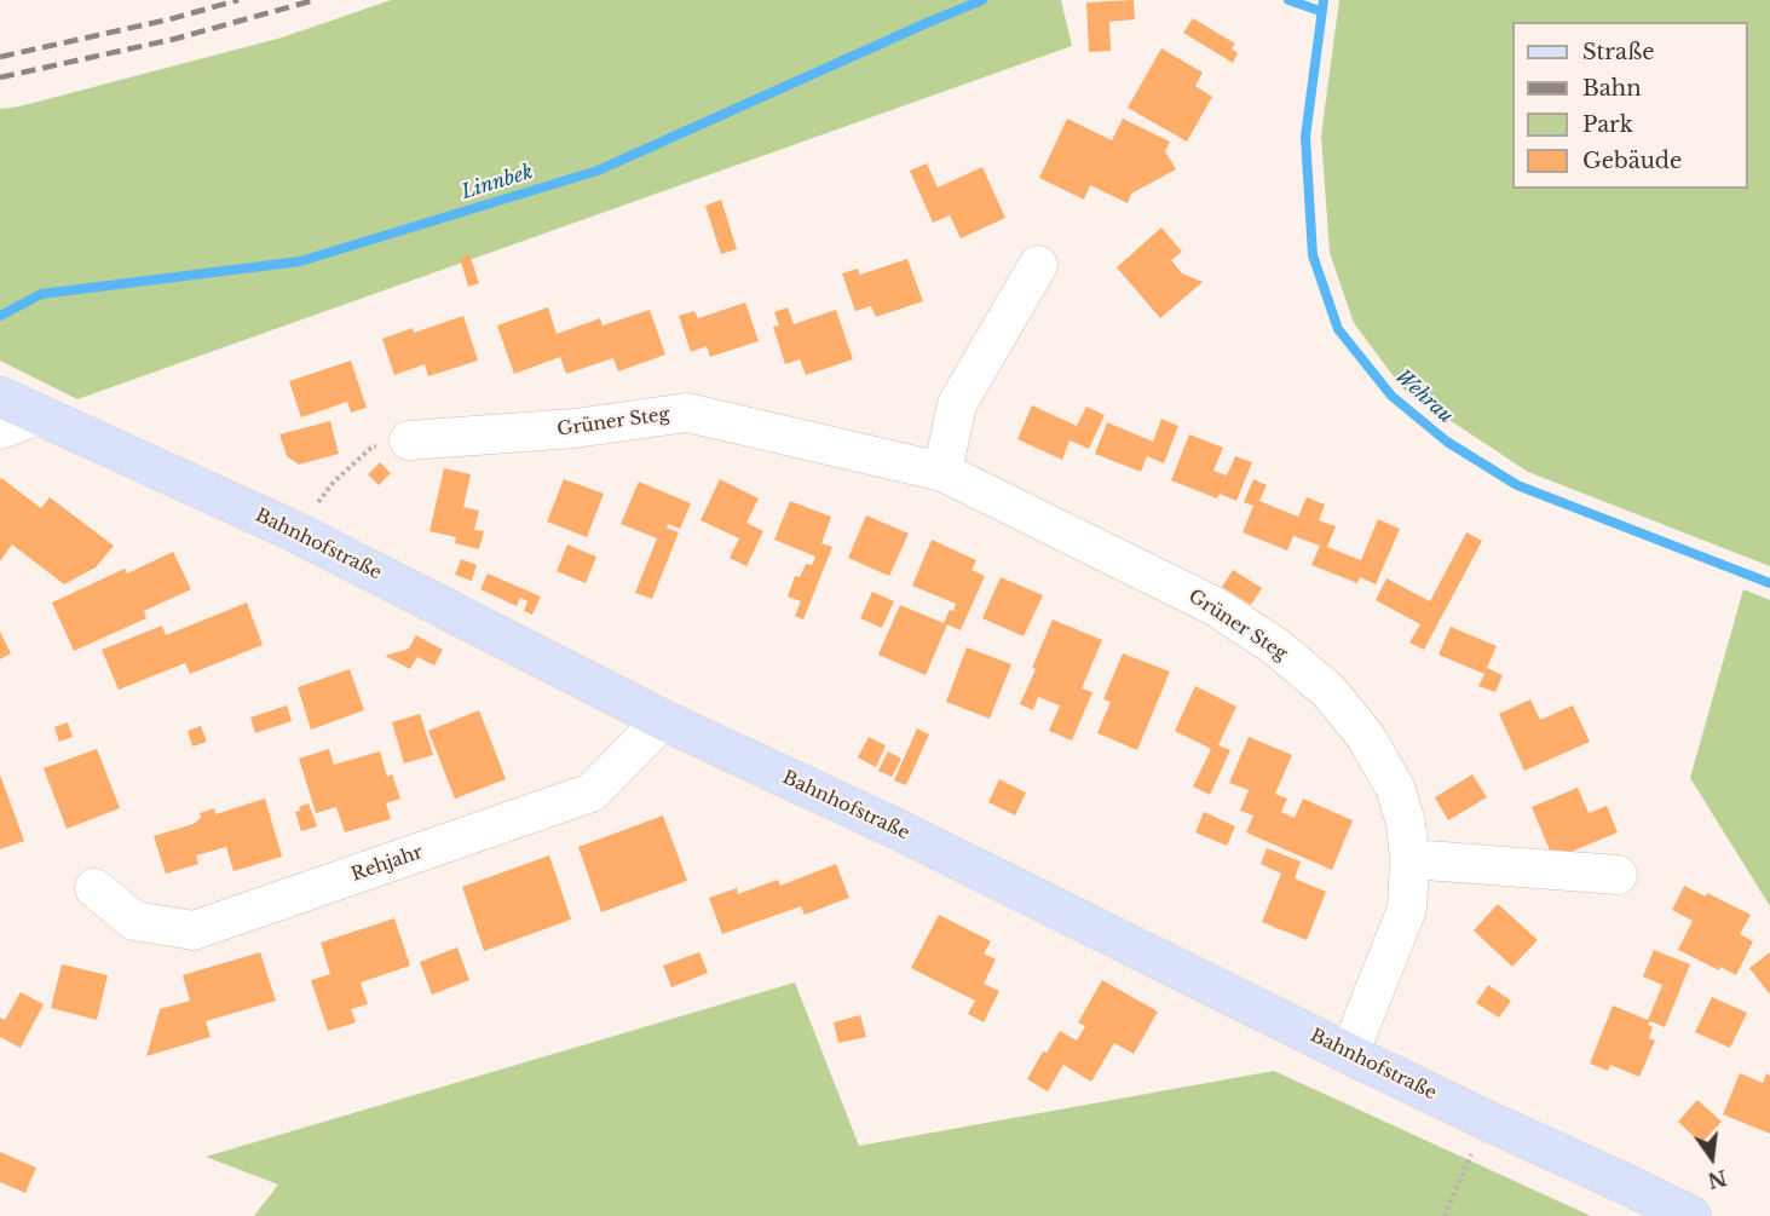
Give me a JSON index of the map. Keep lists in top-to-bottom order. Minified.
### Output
{"streets":{"main road":["Bahnhofstraße"],"street":["Grüner Steg","Rehjahr"]},"crossings":[["Grüner Steg","Bahnhofstraße"],["Bahnhofstraße","Rehjahr"]],"water":["Linnbek","Wehrau"],"legend":["Straße","Bahn","Park","Gebäude"],"north":"bottom"}
